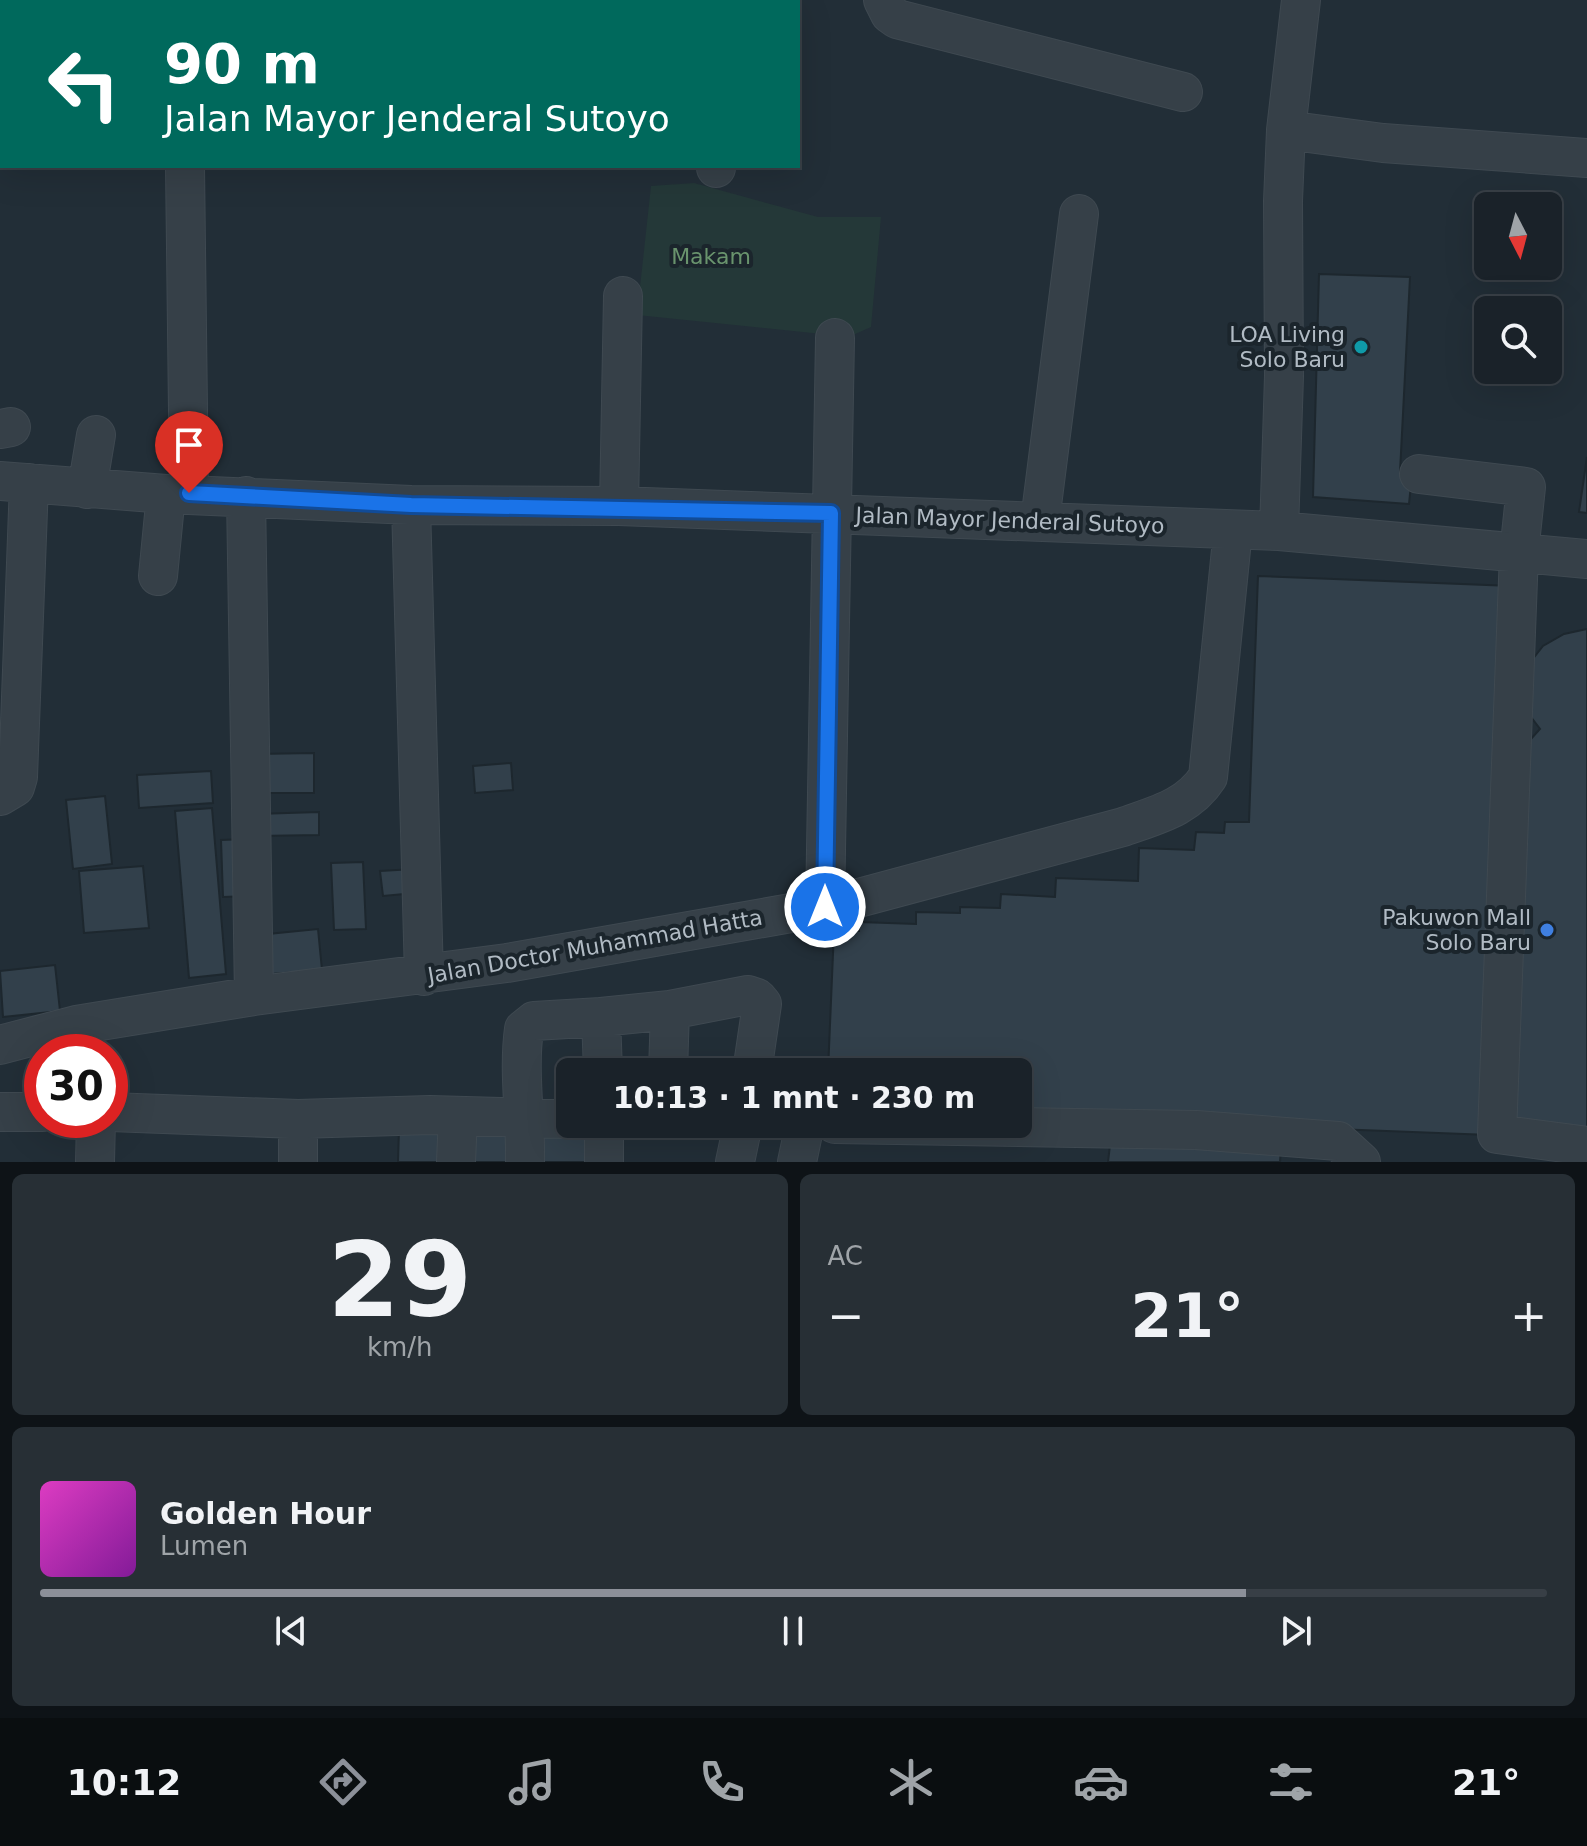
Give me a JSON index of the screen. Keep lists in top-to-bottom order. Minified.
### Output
{"streets":{"street":["Jalan Mayor Jenderal Sutoyo","Jalan Doctor Muhammad Hatta"]},"crossings":[["Jalan Mayor Jenderal Sutoyo","Jalan Doctor Muhammad Hatta"]],"parks":["Makam"],"places":["LOA Living Solo Baru","Pakuwon Mall Solo Baru"],"north":"bottom","page":{"turn":["90 m","Jalan Mayor Jenderal Sutoyo"],"limit":"30","trip":"10:13 · 1 mnt · 230 m","tile":[["29","km/h"],"AC"],"heat":["−","21°","+"],"song":["Golden Hour","Lumen"],"tabs":["10:12","21°"]}}
